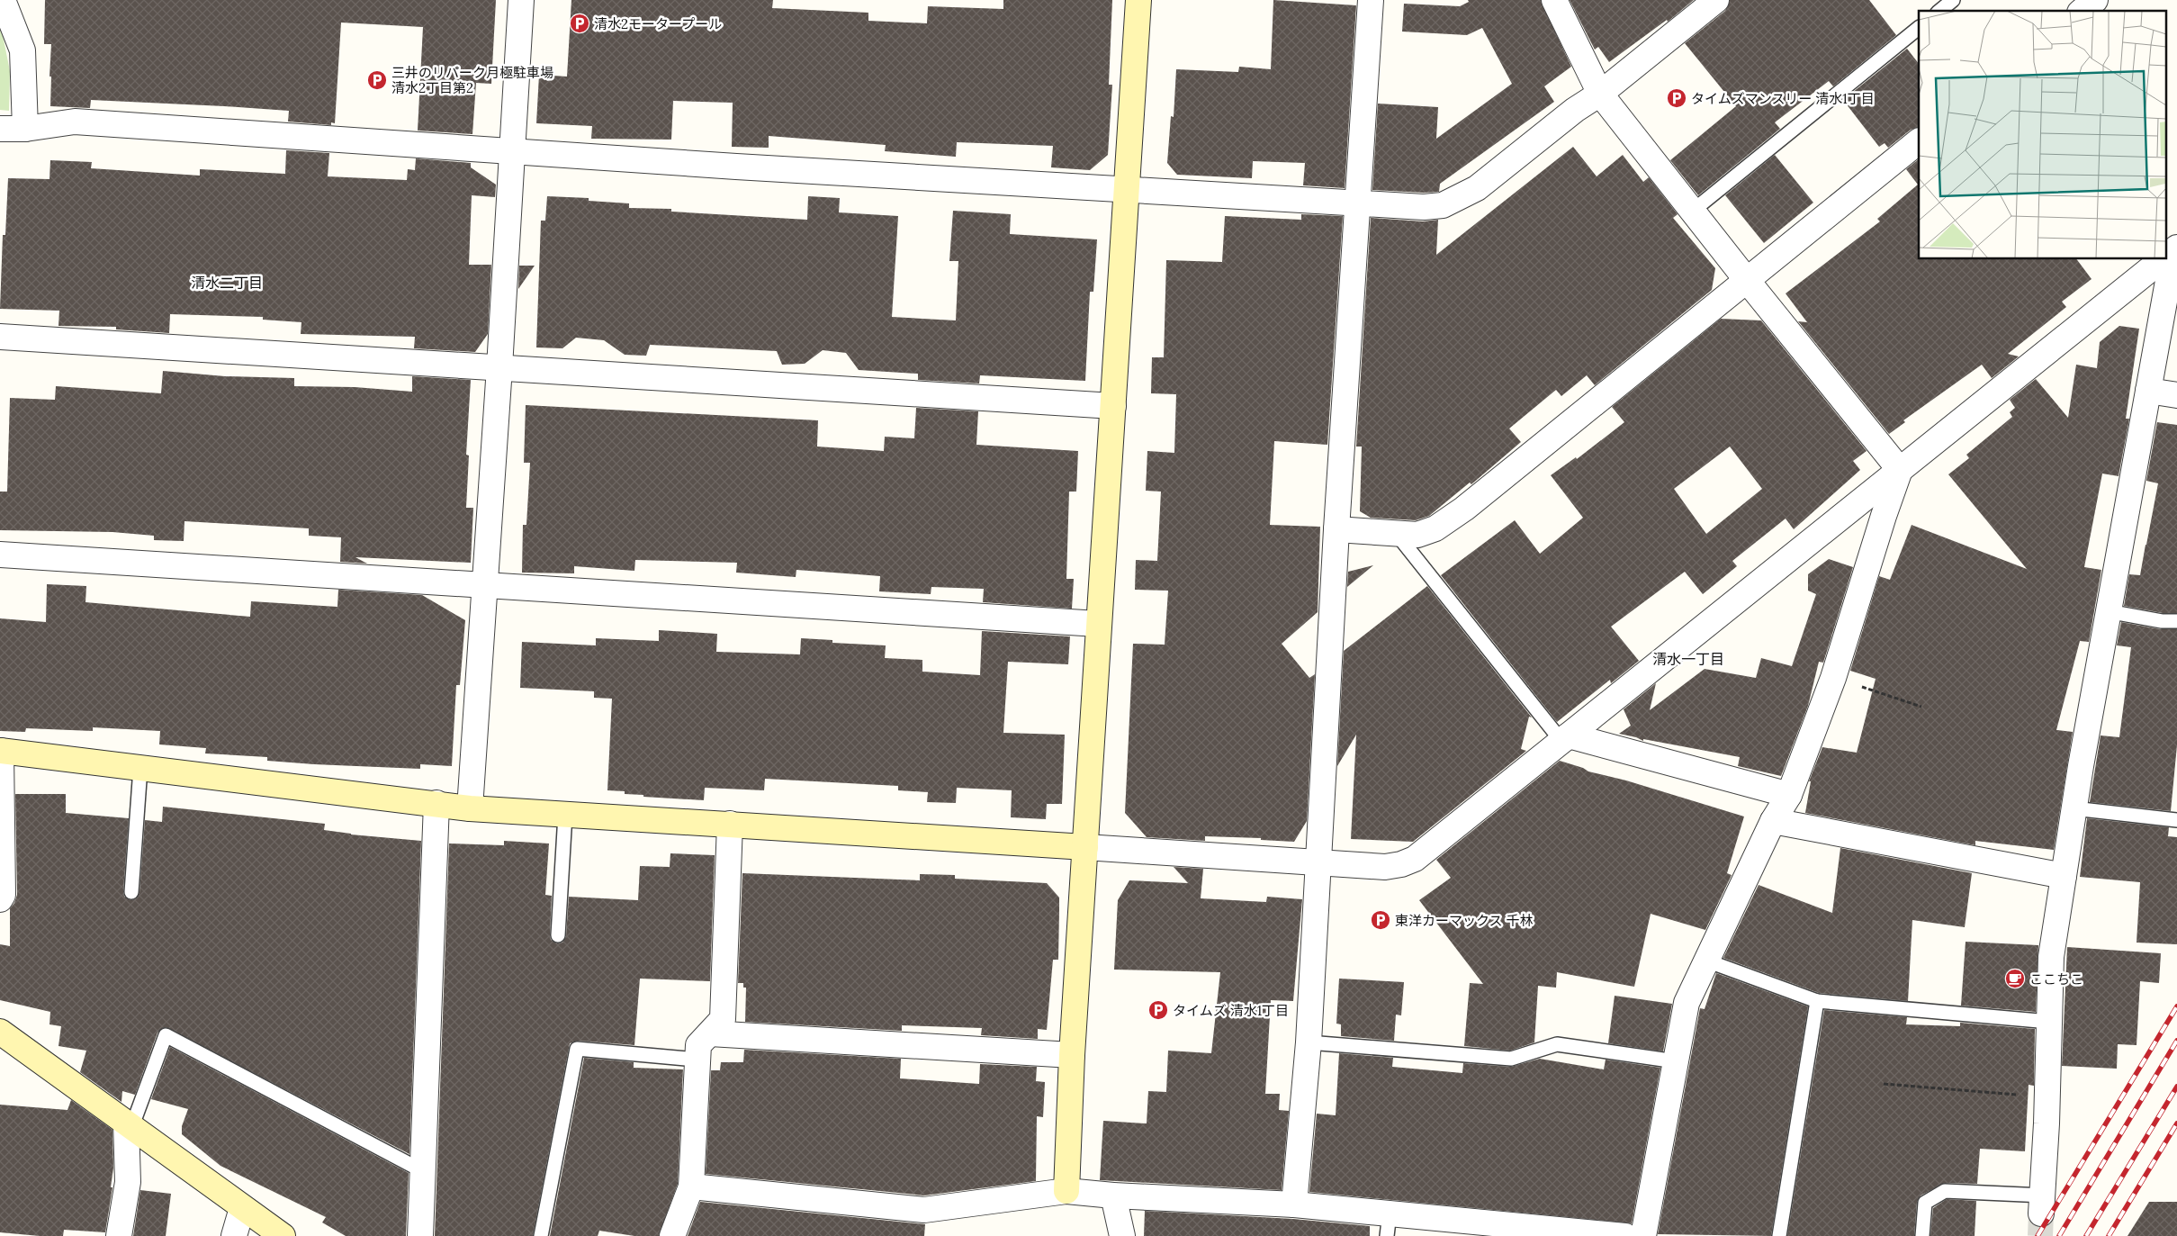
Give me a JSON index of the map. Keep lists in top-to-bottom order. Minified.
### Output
{"districts":["清水二丁目","清水一丁目"],"places":{"parking":["清水2モータープール","三井のリパーク月極駐車場 清水2丁目第2","タイムズマンスリー 清水1丁目","東洋カーマックス 千林","タイムズ 清水1丁目"],"cafe":["ここちこ"]}}
